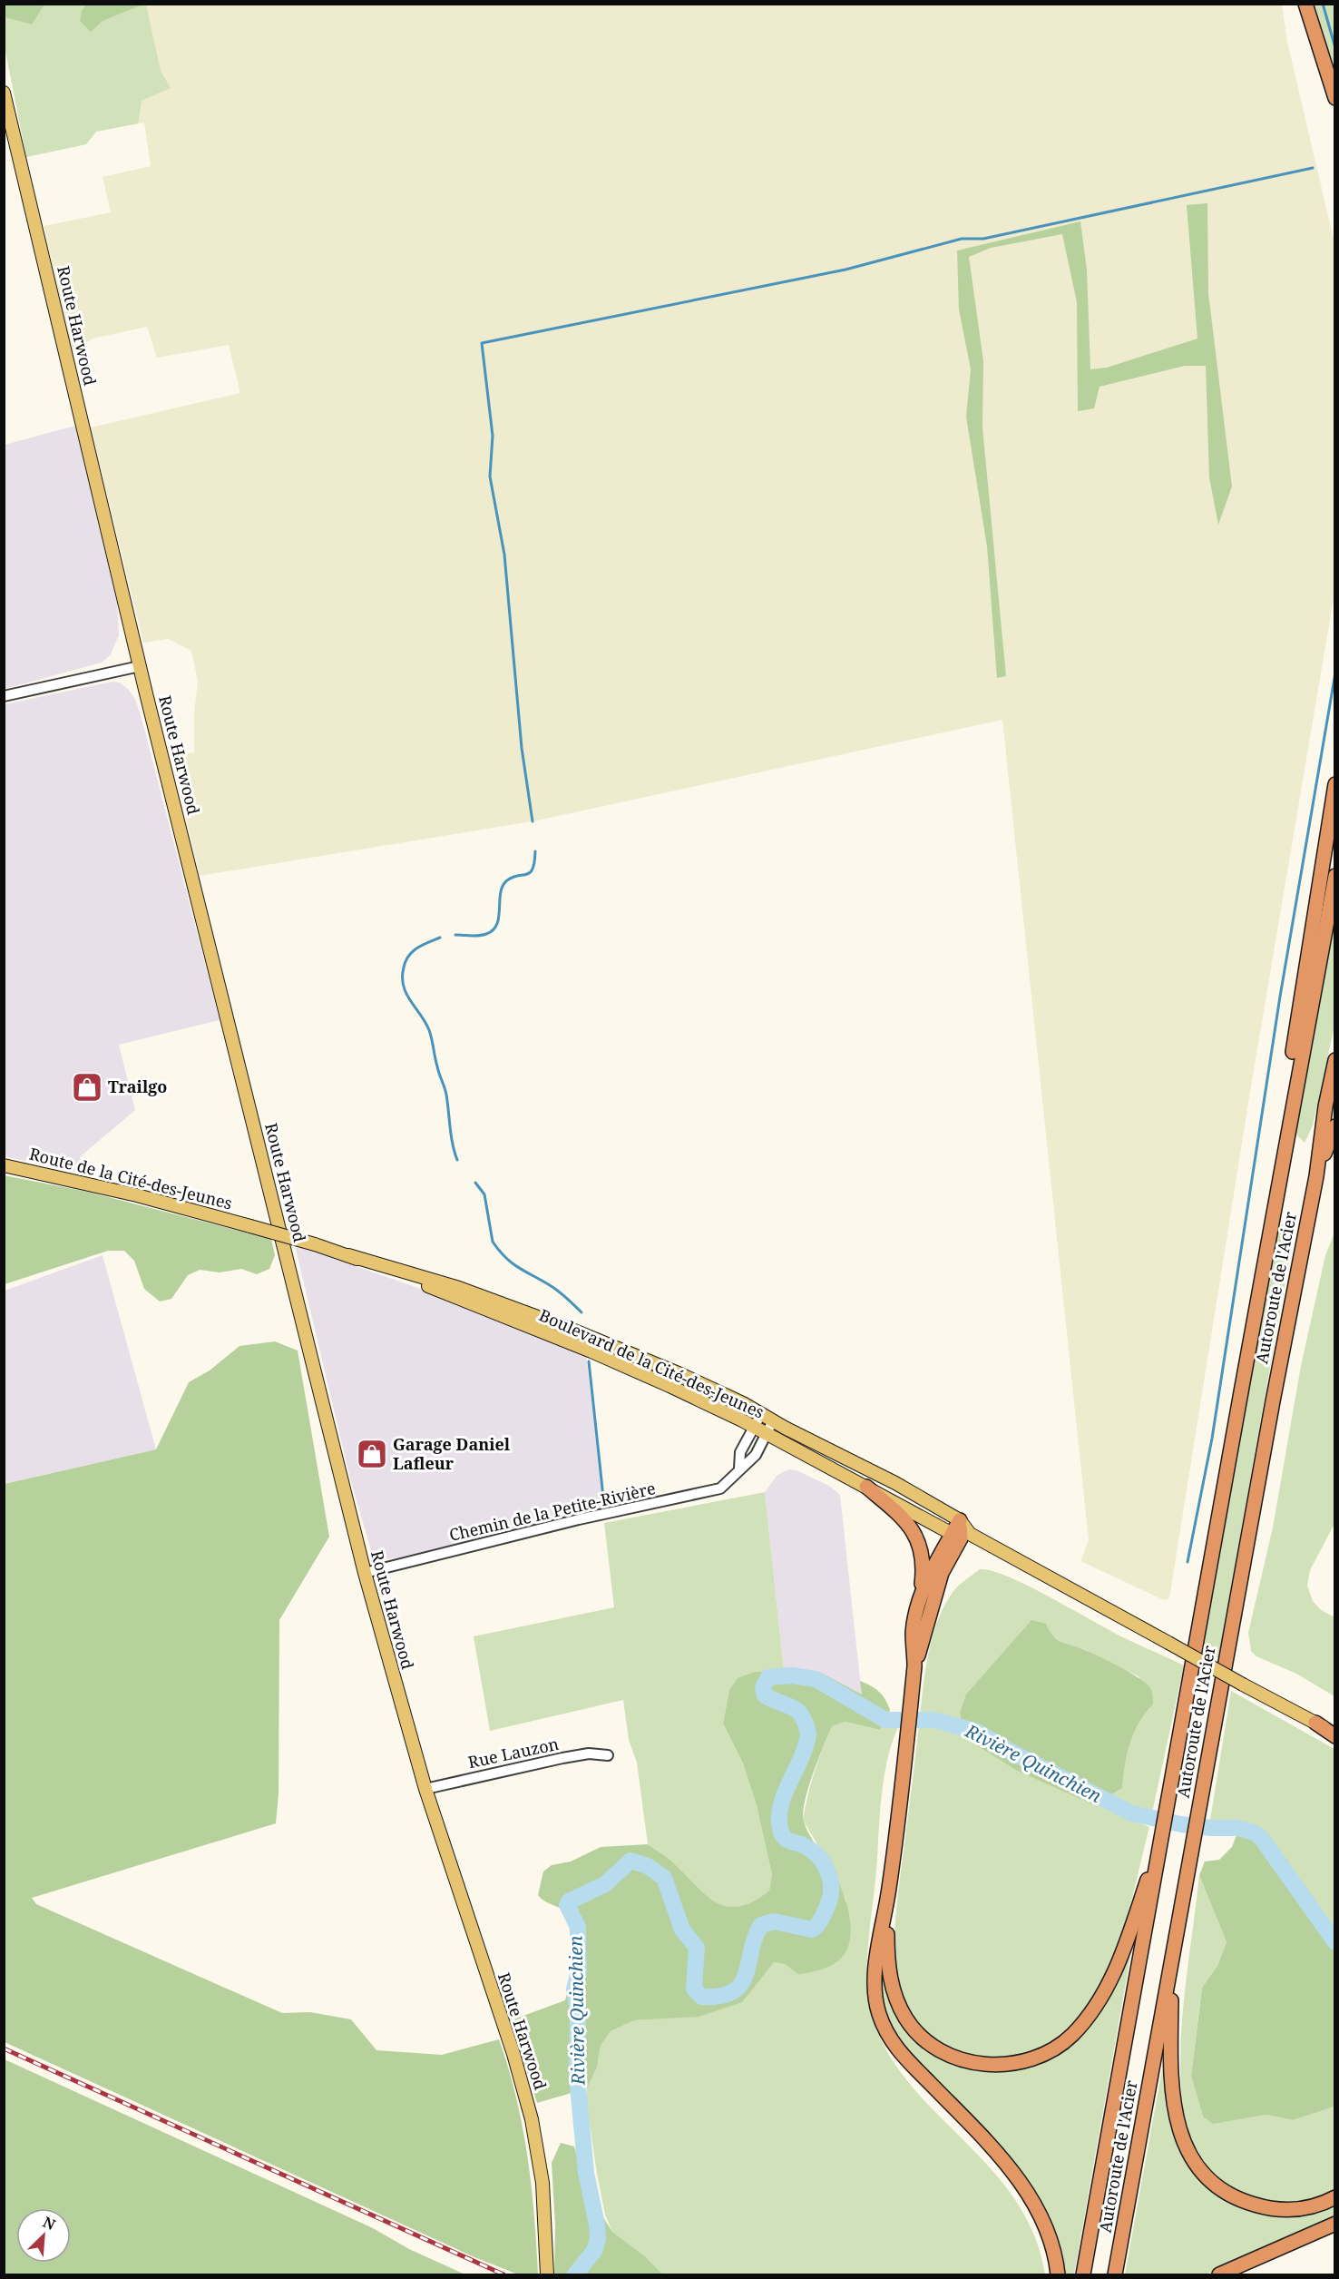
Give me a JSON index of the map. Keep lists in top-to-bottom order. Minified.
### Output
{"streets":{"highway":["Autoroute de l'Acier"],"main road":["Route Harwood","Route de la Cité-des-Jeunes","Boulevard de la Cité-des-Jeunes"],"street":["Chemin de la Petite-Rivière","Rue Lauzon"]},"crossings":[["Route Harwood","Chemin de la Petite-Rivière"],["Route Harwood","Rue Lauzon"],["Route de la Cité-des-Jeunes","Boulevard de la Cité-des-Jeunes"],["Boulevard de la Cité-des-Jeunes","Chemin de la Petite-Rivière"]],"water":["Rivière Quinchien"],"places":{"shop":["Trailgo","Garage Daniel Lafleur"]},"north":"top right"}
